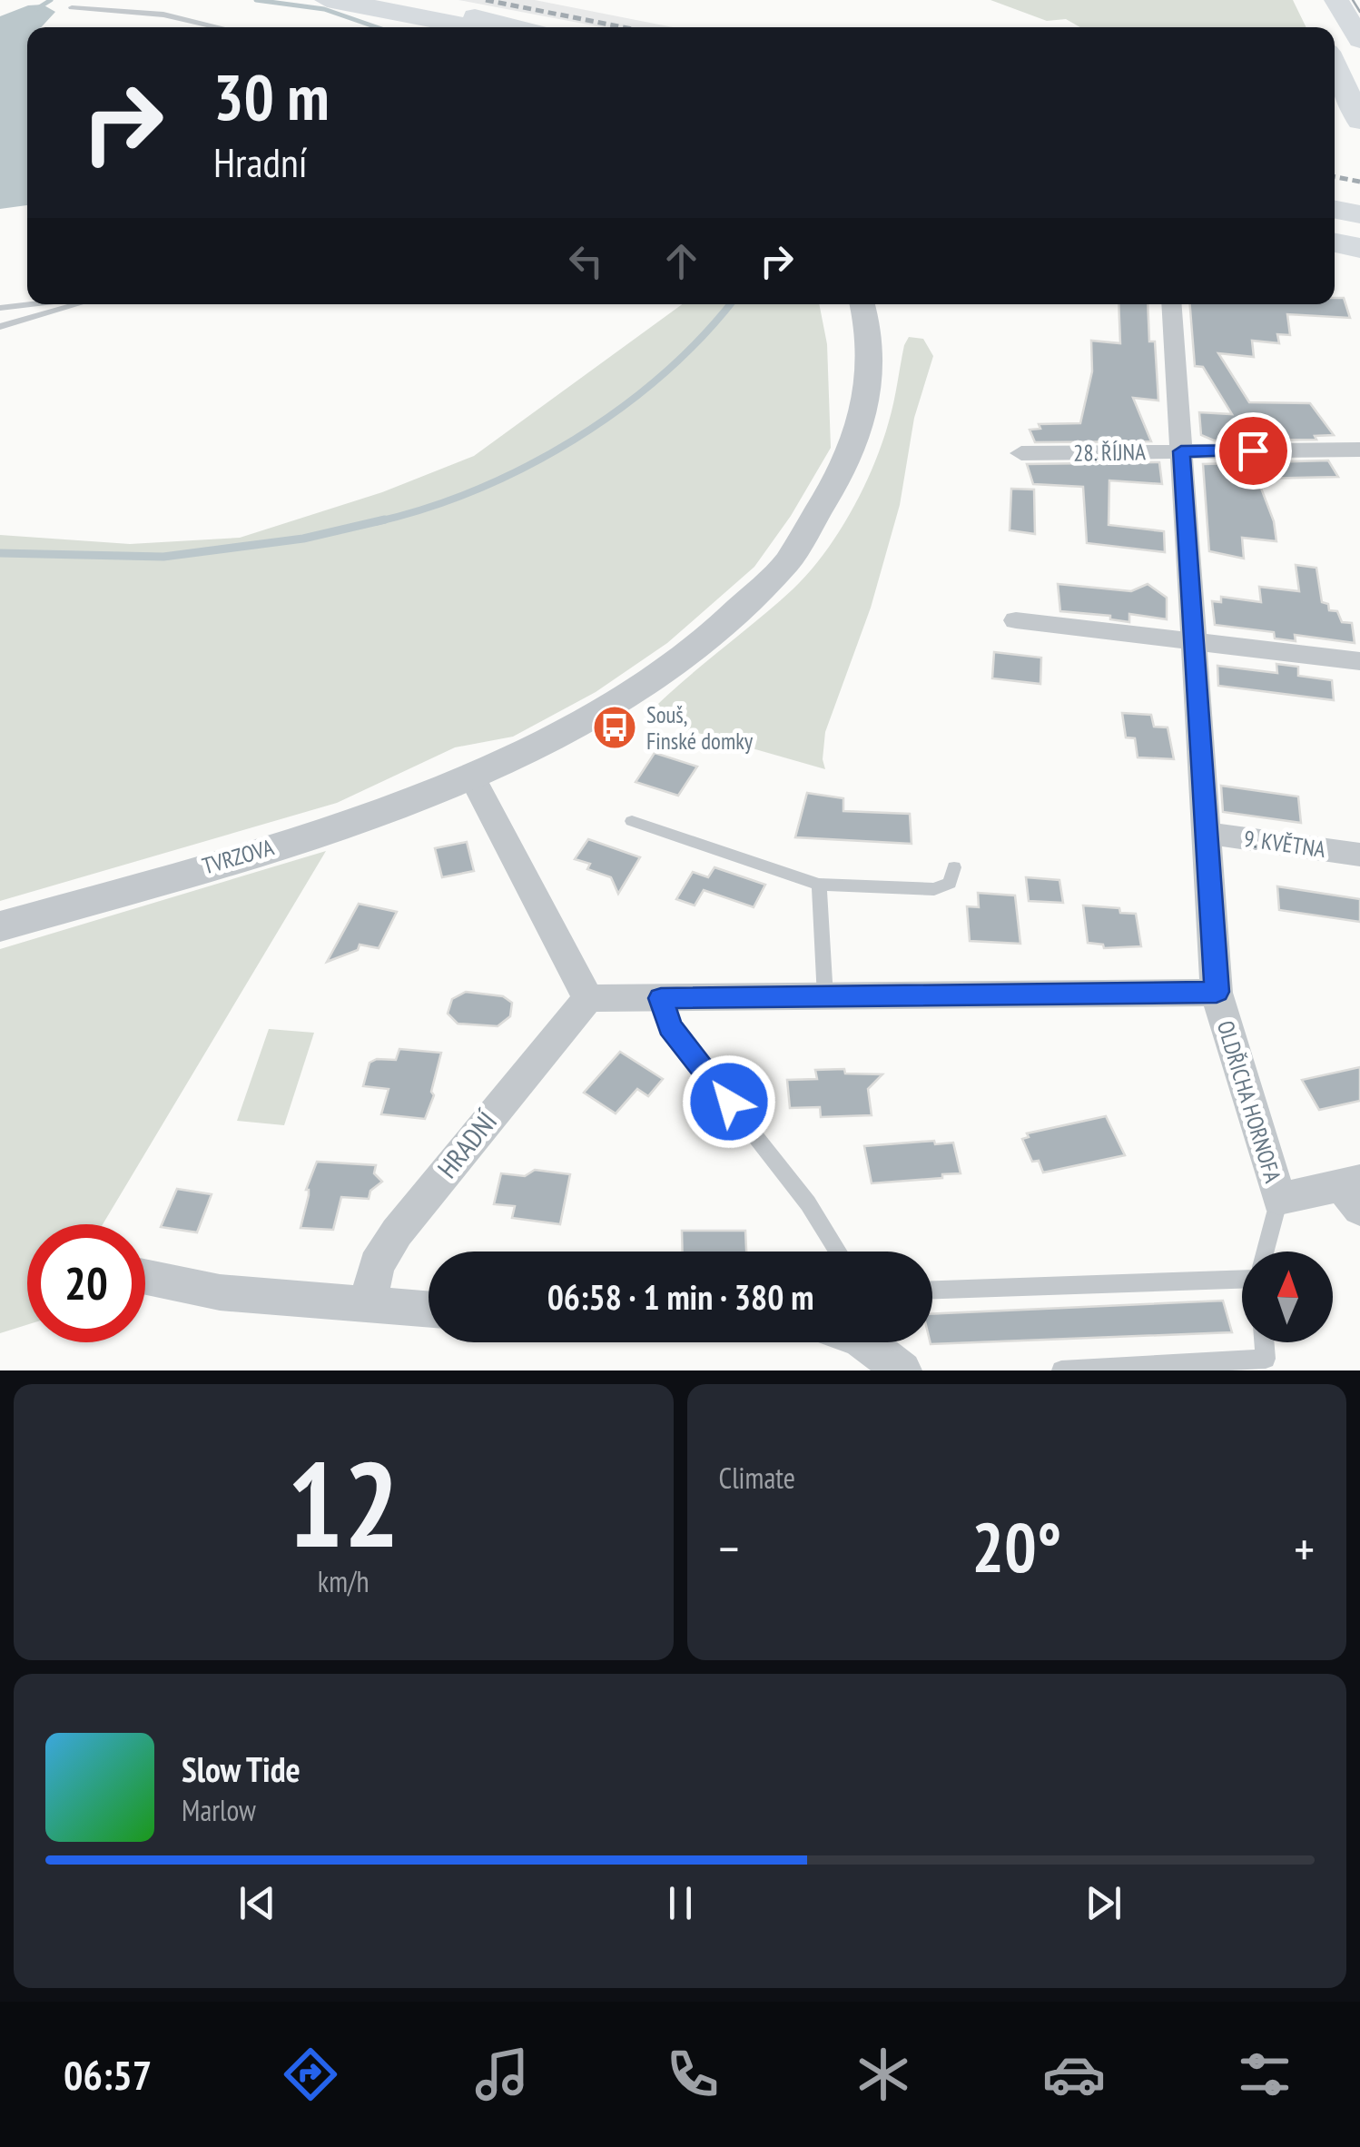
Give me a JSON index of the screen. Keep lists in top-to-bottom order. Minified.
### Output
{"streets":{"street":["28. ŘÍJNA","9. KVĚTNA","TVRZOVA","OLDŘICHA HORNOFA","HRADNÍ"]},"crossings":[["28. ŘÍJNA","OLDŘICHA HORNOFA"],["9. KVĚTNA","OLDŘICHA HORNOFA"]],"places":{"bus stop":["Souš, Finské domky"]},"north":"top","page":{"turn":["30 m","Hradní"],"limit":"20","trip":"06:58 · 1 min · 380 m","tile":[["12","km/h"],"Climate"],"heat":["−","20°","+"],"song":["Slow Tide","Marlow"],"tabs":"06:57"}}
